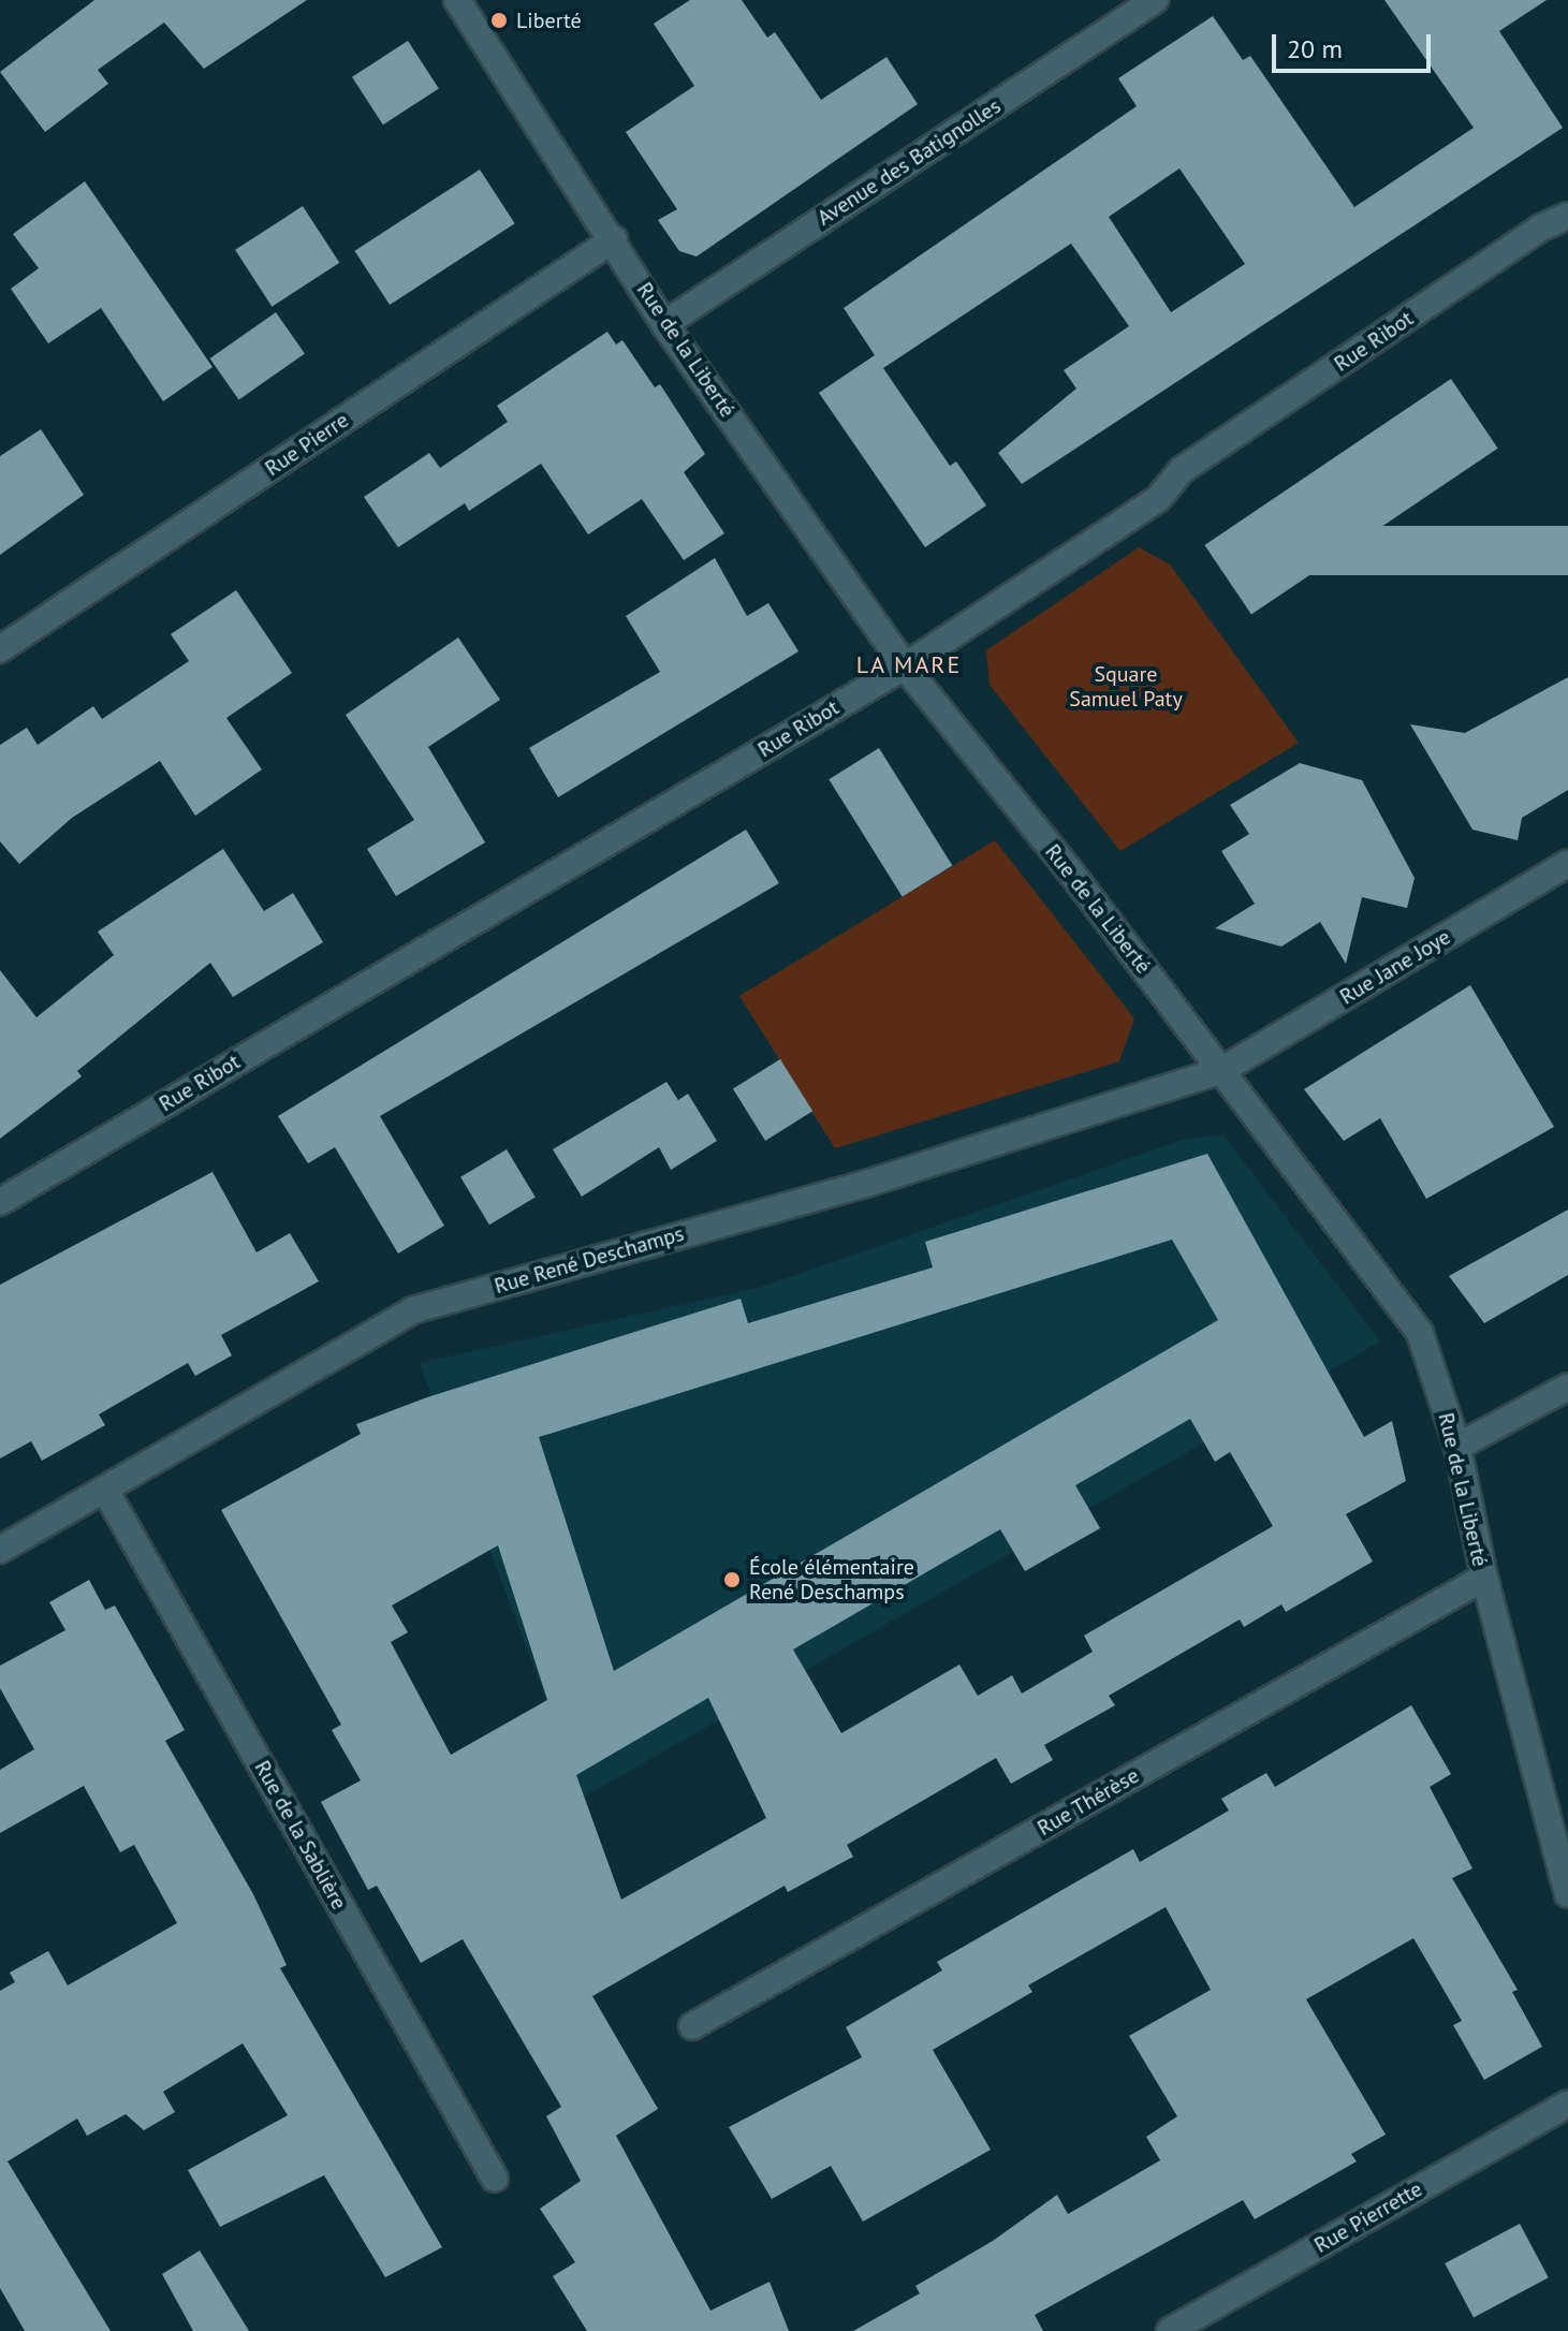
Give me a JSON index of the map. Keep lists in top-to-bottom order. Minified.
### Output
{"streets":{"street":["Avenue des Batignolles","Rue Ribot","Rue de la Liberté","Rue Pierre","Rue Jane Joye","Rue René Deschamps","Rue Thérèse","Rue de la Sablière","Rue Pierrette"]},"crossings":[["Avenue des Batignolles","Rue de la Liberté"],["Rue Ribot","Rue de la Liberté"],["Rue de la Liberté","Rue Pierre"],["Rue de la Liberté","Rue Jane Joye"],["Rue de la Liberté","Rue René Deschamps"],["Rue de la Liberté","Rue Thérèse"],["Rue Jane Joye","Rue René Deschamps"],["Rue René Deschamps","Rue de la Sablière"]],"districts":["LA MARE"],"parks":["Square Samuel Paty"],"places":["Liberté","École élémentaire René Deschamps"],"scale_bar":"20 m"}
